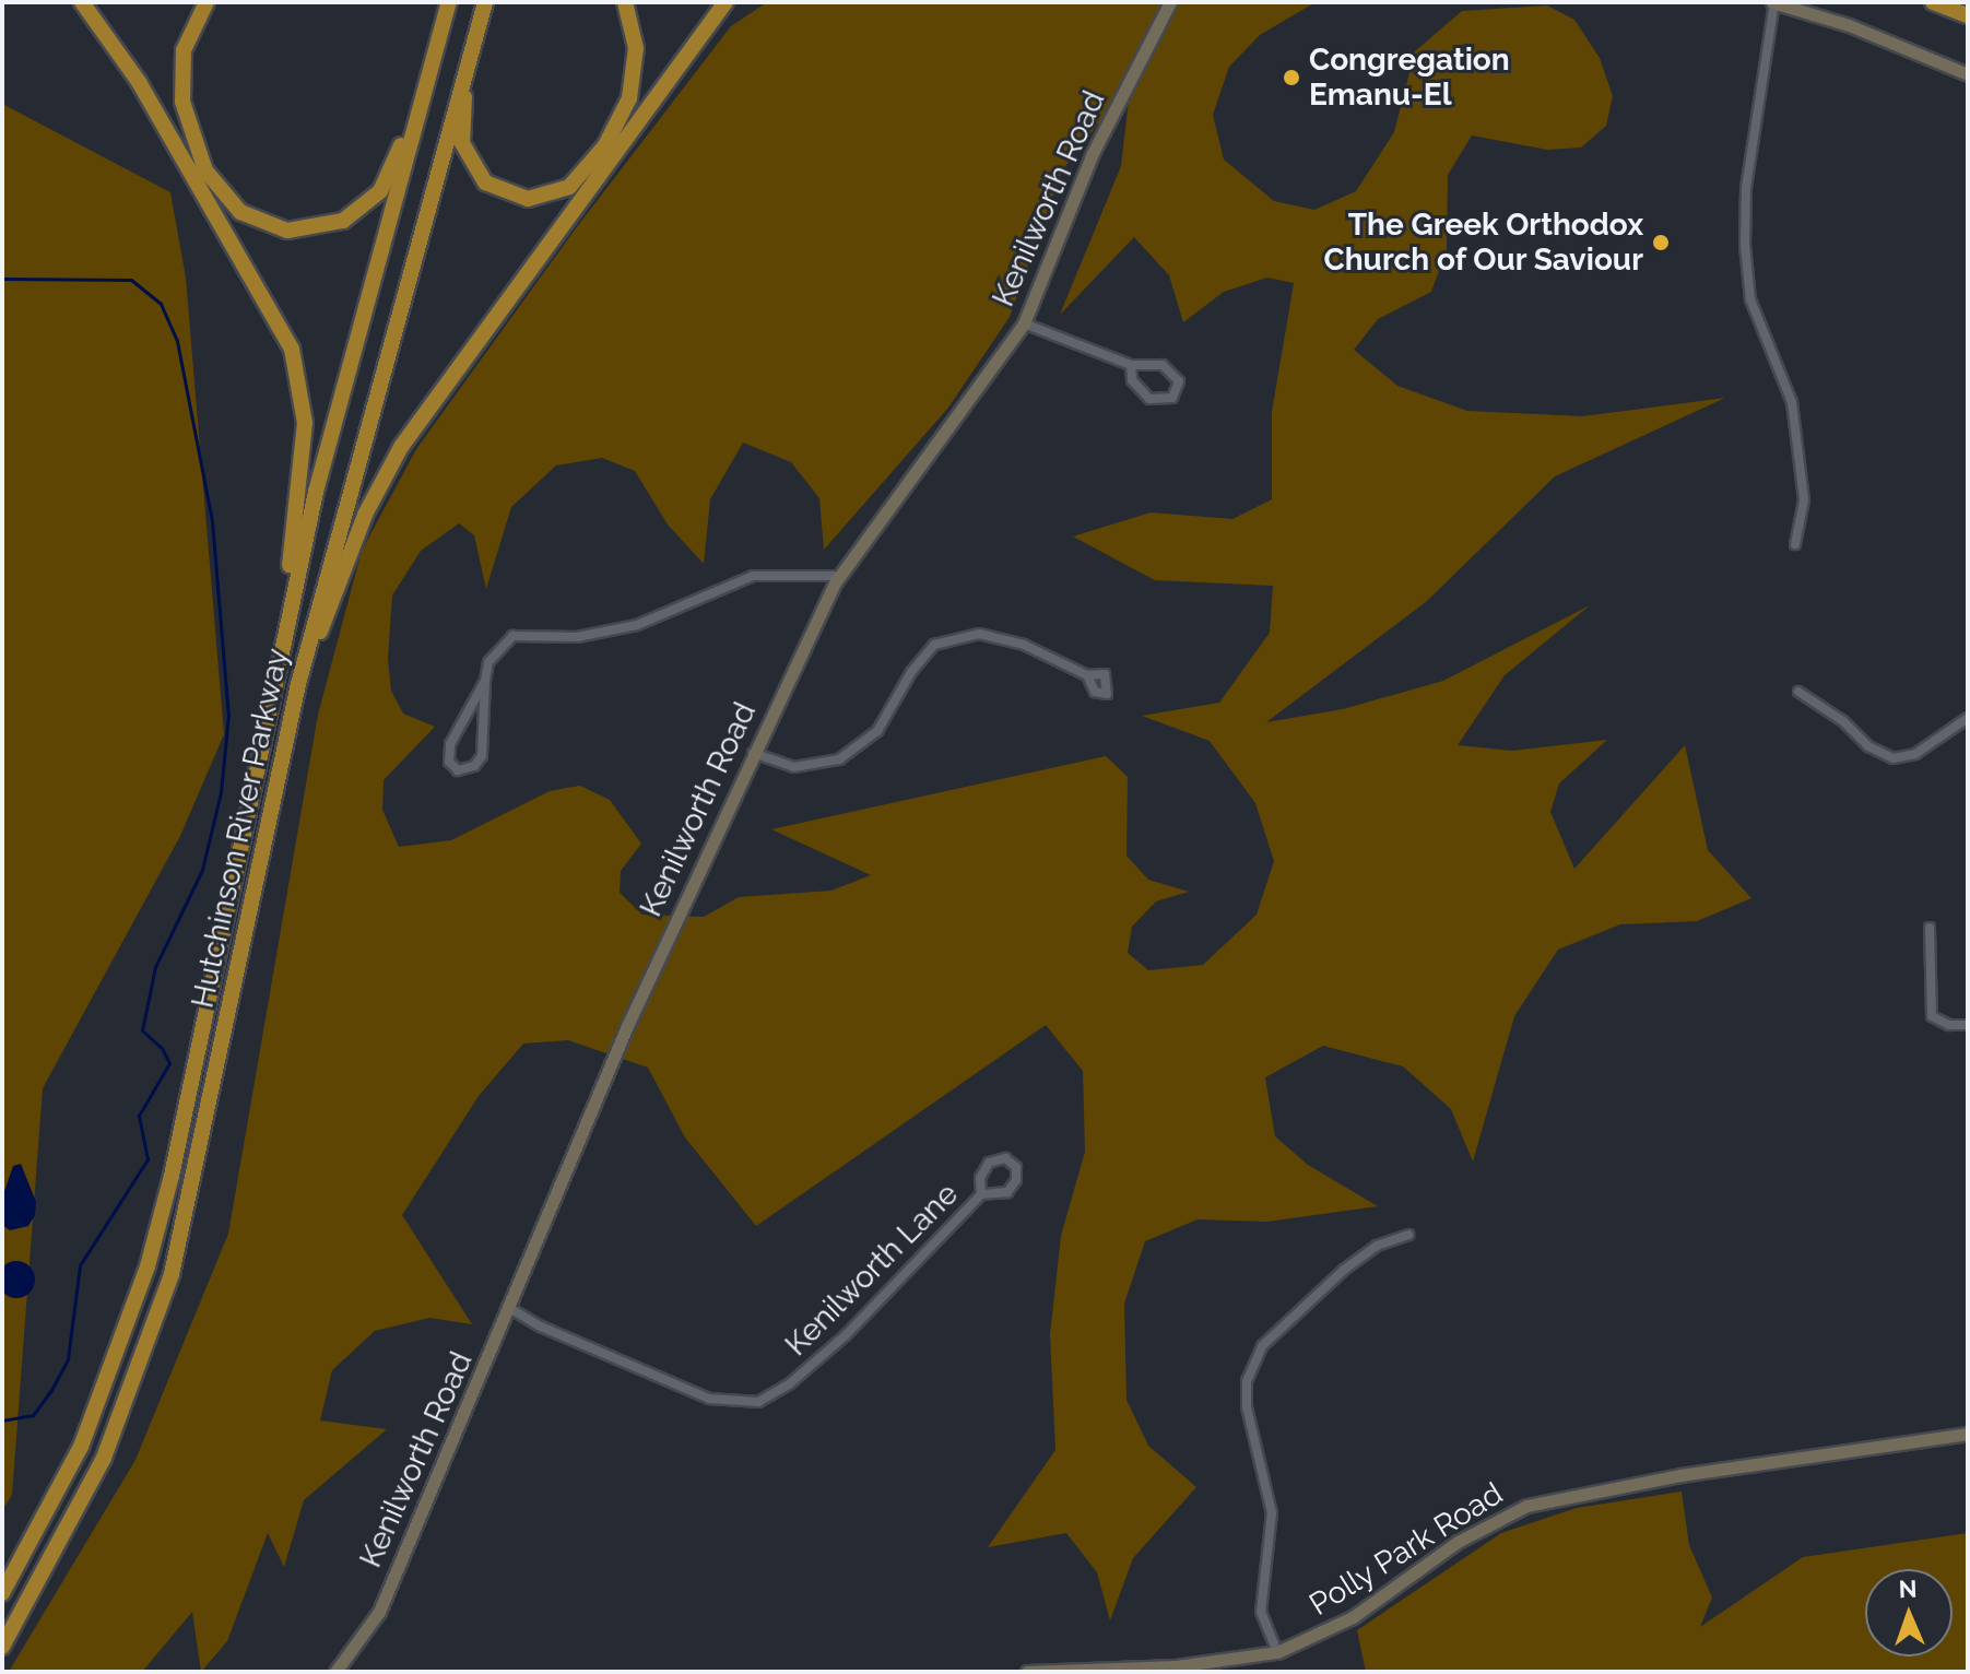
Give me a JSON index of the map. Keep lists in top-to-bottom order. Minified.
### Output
{"streets":{"highway":["Hutchinson River Parkway"],"street":["Kenilworth Road","Kenilworth Lane","Polly Park Road"]},"crossings":[["Kenilworth Road","Kenilworth Lane"]],"places":["Congregation Emanu-El","The Greek Orthodox Church of Our Saviour"],"north":"top"}
